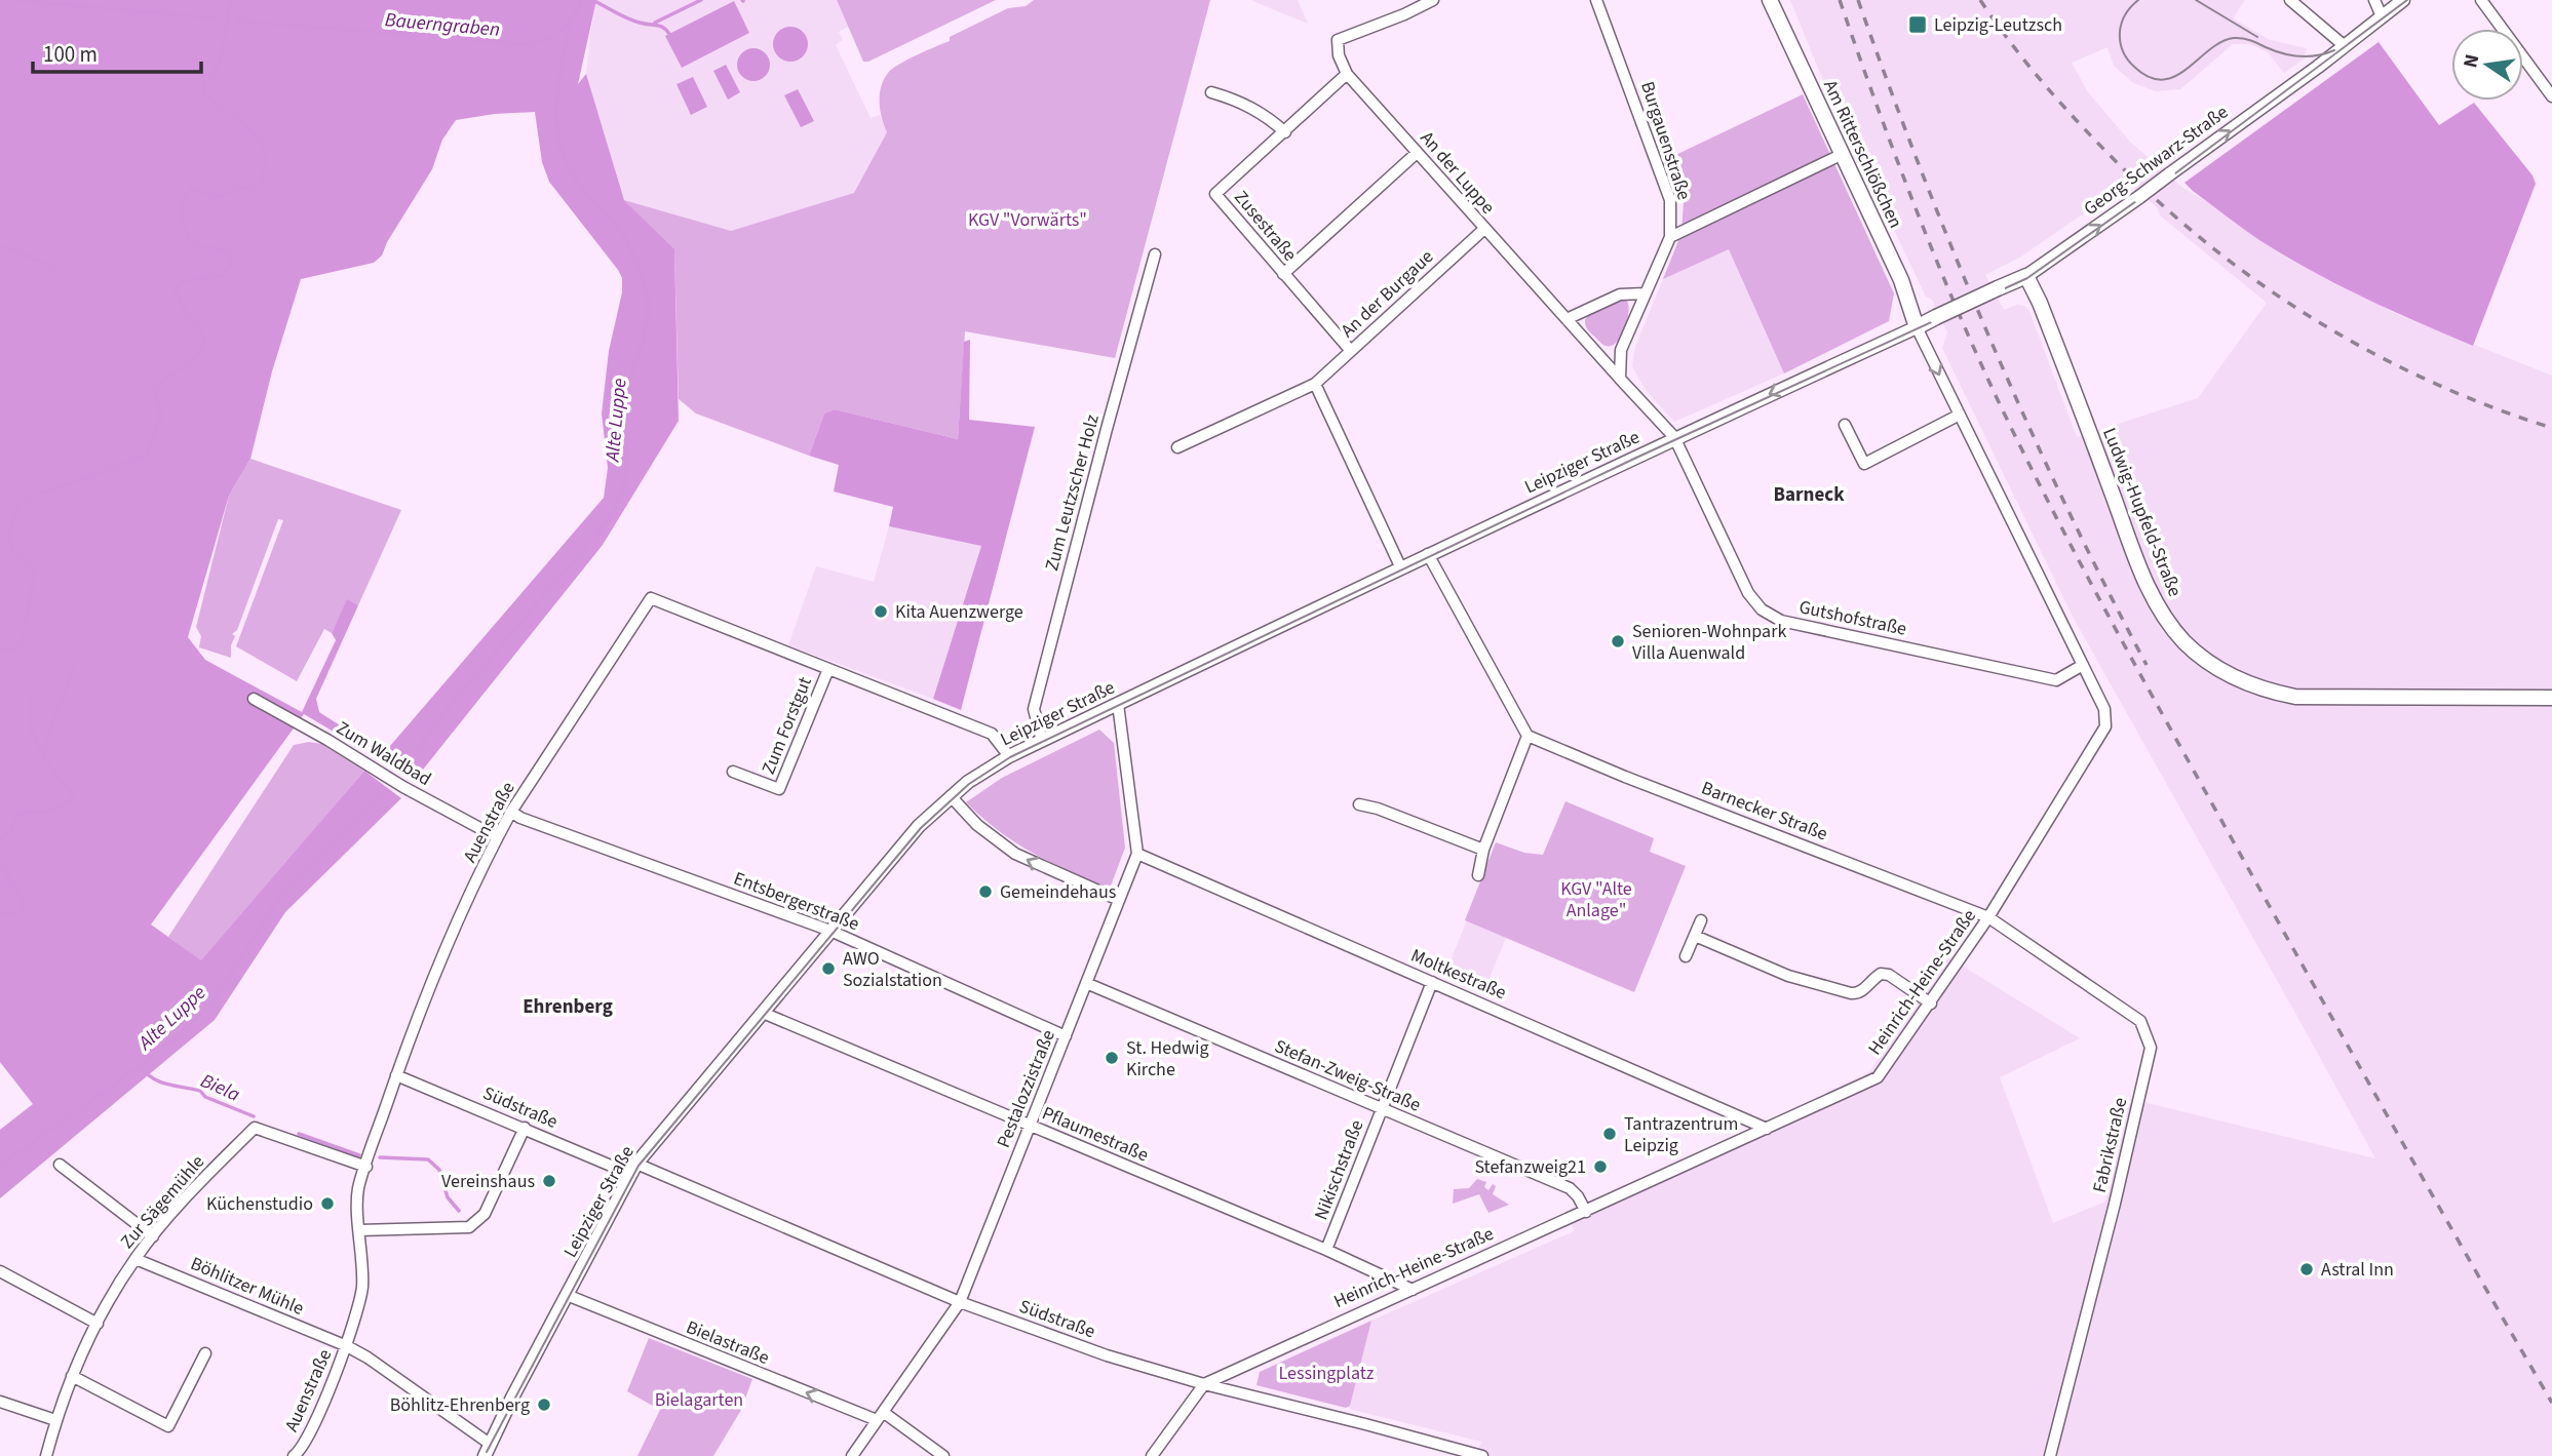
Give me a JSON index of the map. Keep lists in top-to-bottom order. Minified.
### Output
{"streets":{"main road":["Am Ritterschlößchen","Georg-Schwarz-Straße","Ludwig-Hupfeld-Straße"],"street":["Burgauenstraße","An der Luppe","Zusestraße","An der Burgaue","Leipziger Straße","Zum Leutzscher Holz","Gutshofstraße","Zum Forstgut","Zum Waldbad","Barnecker Straße","Auenstraße","Entsbergerstraße","Moltkestraße","Heinrich-Heine-Straße","Stefan-Zweig-Straße","Pestalozzistraße","Südstraße","Pflaumestraße","Fabrikstraße","Nikischstraße","Zur Sägemühle","Böhlitzer Mühle","Bielastraße"]},"crossings":[["Am Ritterschlößchen","Georg-Schwarz-Straße"],["Am Ritterschlößchen","Leipziger Straße"],["Am Ritterschlößchen","Heinrich-Heine-Straße"],["Georg-Schwarz-Straße","Leipziger Straße"],["Georg-Schwarz-Straße","Ludwig-Hupfeld-Straße"],["Georg-Schwarz-Straße","Heinrich-Heine-Straße"],["An der Luppe","Zusestraße"],["An der Luppe","An der Burgaue"],["Zusestraße","An der Burgaue"],["Leipziger Straße","Zum Leutzscher Holz"],["Leipziger Straße","Gutshofstraße"],["Leipziger Straße","Auenstraße"],["Leipziger Straße","Entsbergerstraße"],["Leipziger Straße","Heinrich-Heine-Straße"],["Leipziger Straße","Pestalozzistraße"],["Leipziger Straße","Südstraße"],["Leipziger Straße","Pflaumestraße"],["Leipziger Straße","Böhlitzer Mühle"],["Leipziger Straße","Bielastraße"],["Gutshofstraße","Heinrich-Heine-Straße"],["Zum Forstgut","Auenstraße"],["Zum Waldbad","Auenstraße"],["Barnecker Straße","Heinrich-Heine-Straße"],["Barnecker Straße","Fabrikstraße"],["Auenstraße","Entsbergerstraße"],["Auenstraße","Südstraße"],["Auenstraße","Zur Sägemühle"],["Auenstraße","Böhlitzer Mühle"],["Entsbergerstraße","Pestalozzistraße"],["Moltkestraße","Heinrich-Heine-Straße"],["Moltkestraße","Pestalozzistraße"],["Moltkestraße","Nikischstraße"],["Heinrich-Heine-Straße","Stefan-Zweig-Straße"],["Heinrich-Heine-Straße","Südstraße"],["Heinrich-Heine-Straße","Pflaumestraße"],["Heinrich-Heine-Straße","Fabrikstraße"],["Stefan-Zweig-Straße","Pestalozzistraße"],["Stefan-Zweig-Straße","Nikischstraße"],["Pestalozzistraße","Südstraße"],["Pestalozzistraße","Pflaumestraße"],["Pestalozzistraße","Bielastraße"],["Pflaumestraße","Nikischstraße"],["Zur Sägemühle","Böhlitzer Mühle"]],"one_way":["Georg-Schwarz-Straße","Bielastraße"],"districts":["Barneck","Ehrenberg"],"water":["Bauerngraben","Alte Luppe","Biela"],"parks":["KGV \"Vorwärts\"","KGV \"Alte Anlage\"","Lessingplatz","Bielagarten"],"places":{"transit":["Leipzig-Leutzsch"],"other":["Kita Auenzwerge","Senioren-Wohnpark Villa Auenwald","Gemeindehaus","AWO Sozialstation","St. Hedwig Kirche","Tantrazentrum Leipzig","Stefanzweig21","Vereinshaus","Küchenstudio","Astral Inn","Böhlitz-Ehrenberg"]},"scale_bar":"100 m","north":"left"}
